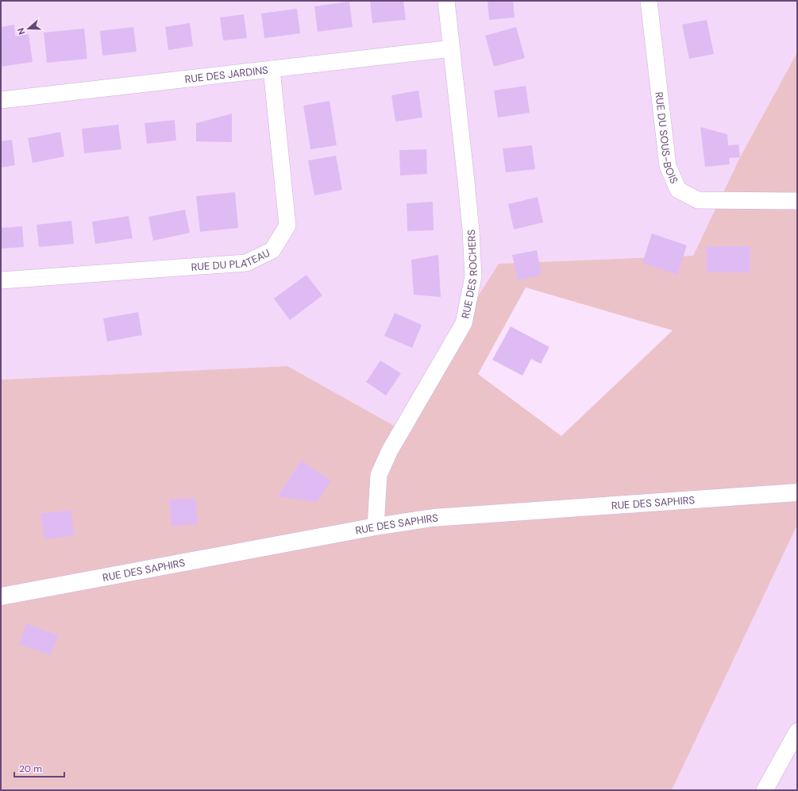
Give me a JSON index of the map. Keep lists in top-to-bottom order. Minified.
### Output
{"streets":{"street":["RUE DES JARDINS","RUE DU SOUS-BOIS","RUE DU PLATEAU","RUE DES ROCHERS","RUE DES SAPHIRS"]},"crossings":[["RUE DES JARDINS","RUE DU PLATEAU"],["RUE DES JARDINS","RUE DES ROCHERS"],["RUE DES ROCHERS","RUE DES SAPHIRS"]],"scale_bar":"20 m","north":"left"}
